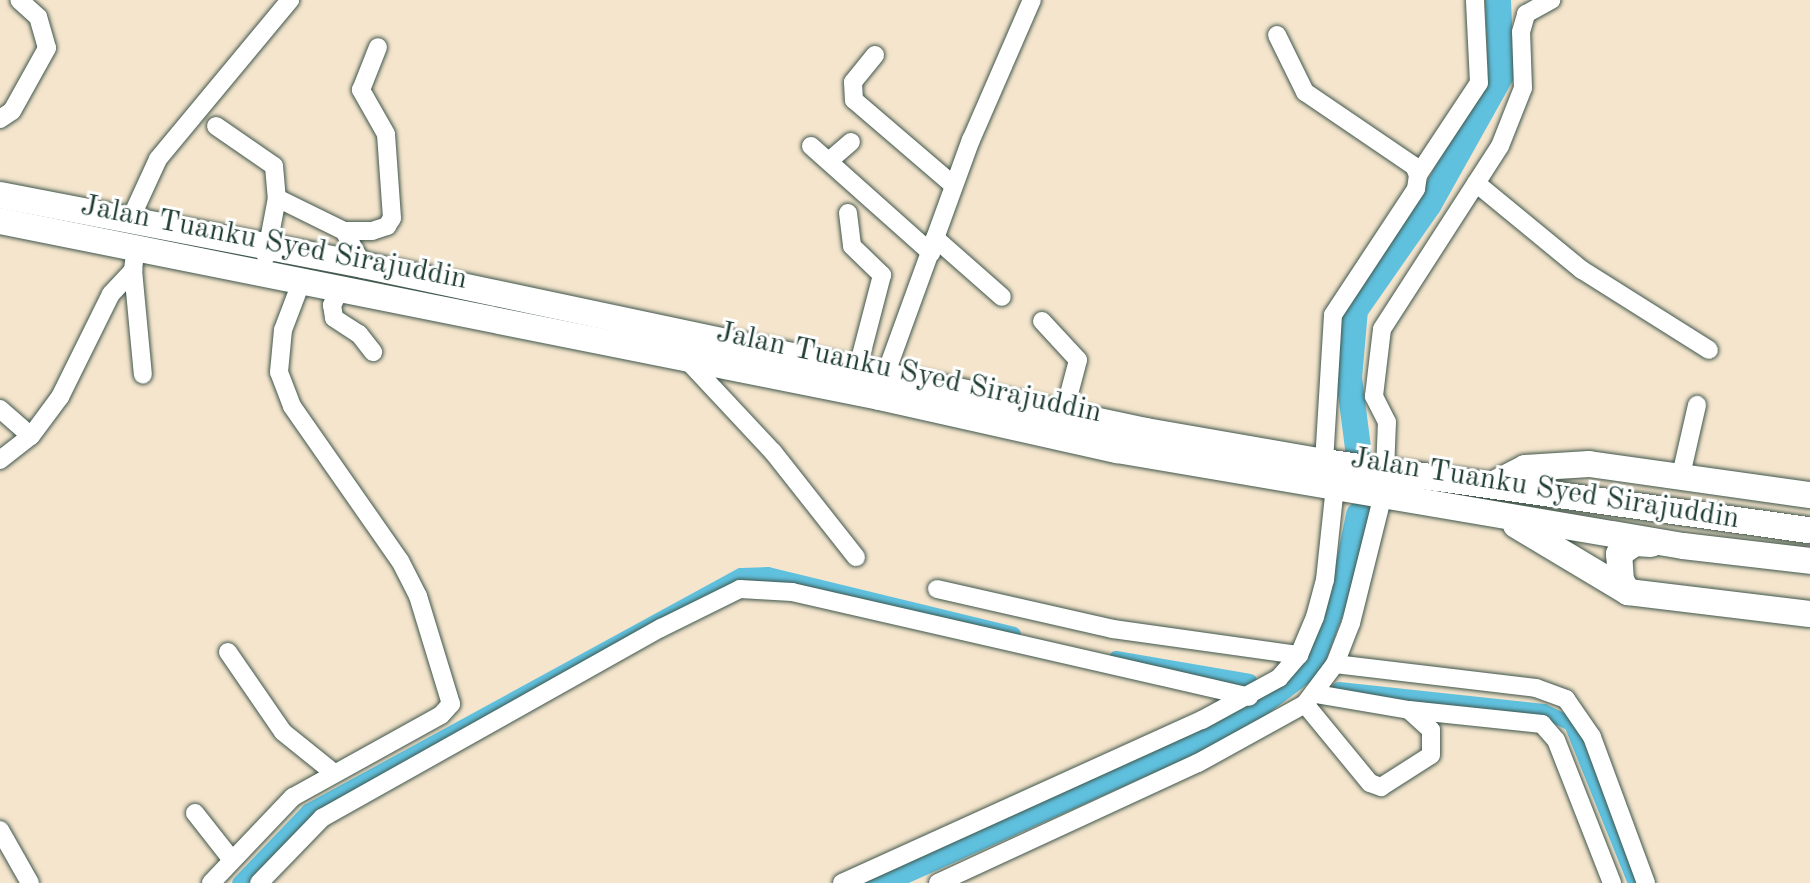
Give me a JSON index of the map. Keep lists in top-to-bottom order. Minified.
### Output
{"streets":{"highway":["Jalan Tuanku Syed Sirajuddin"]}}
